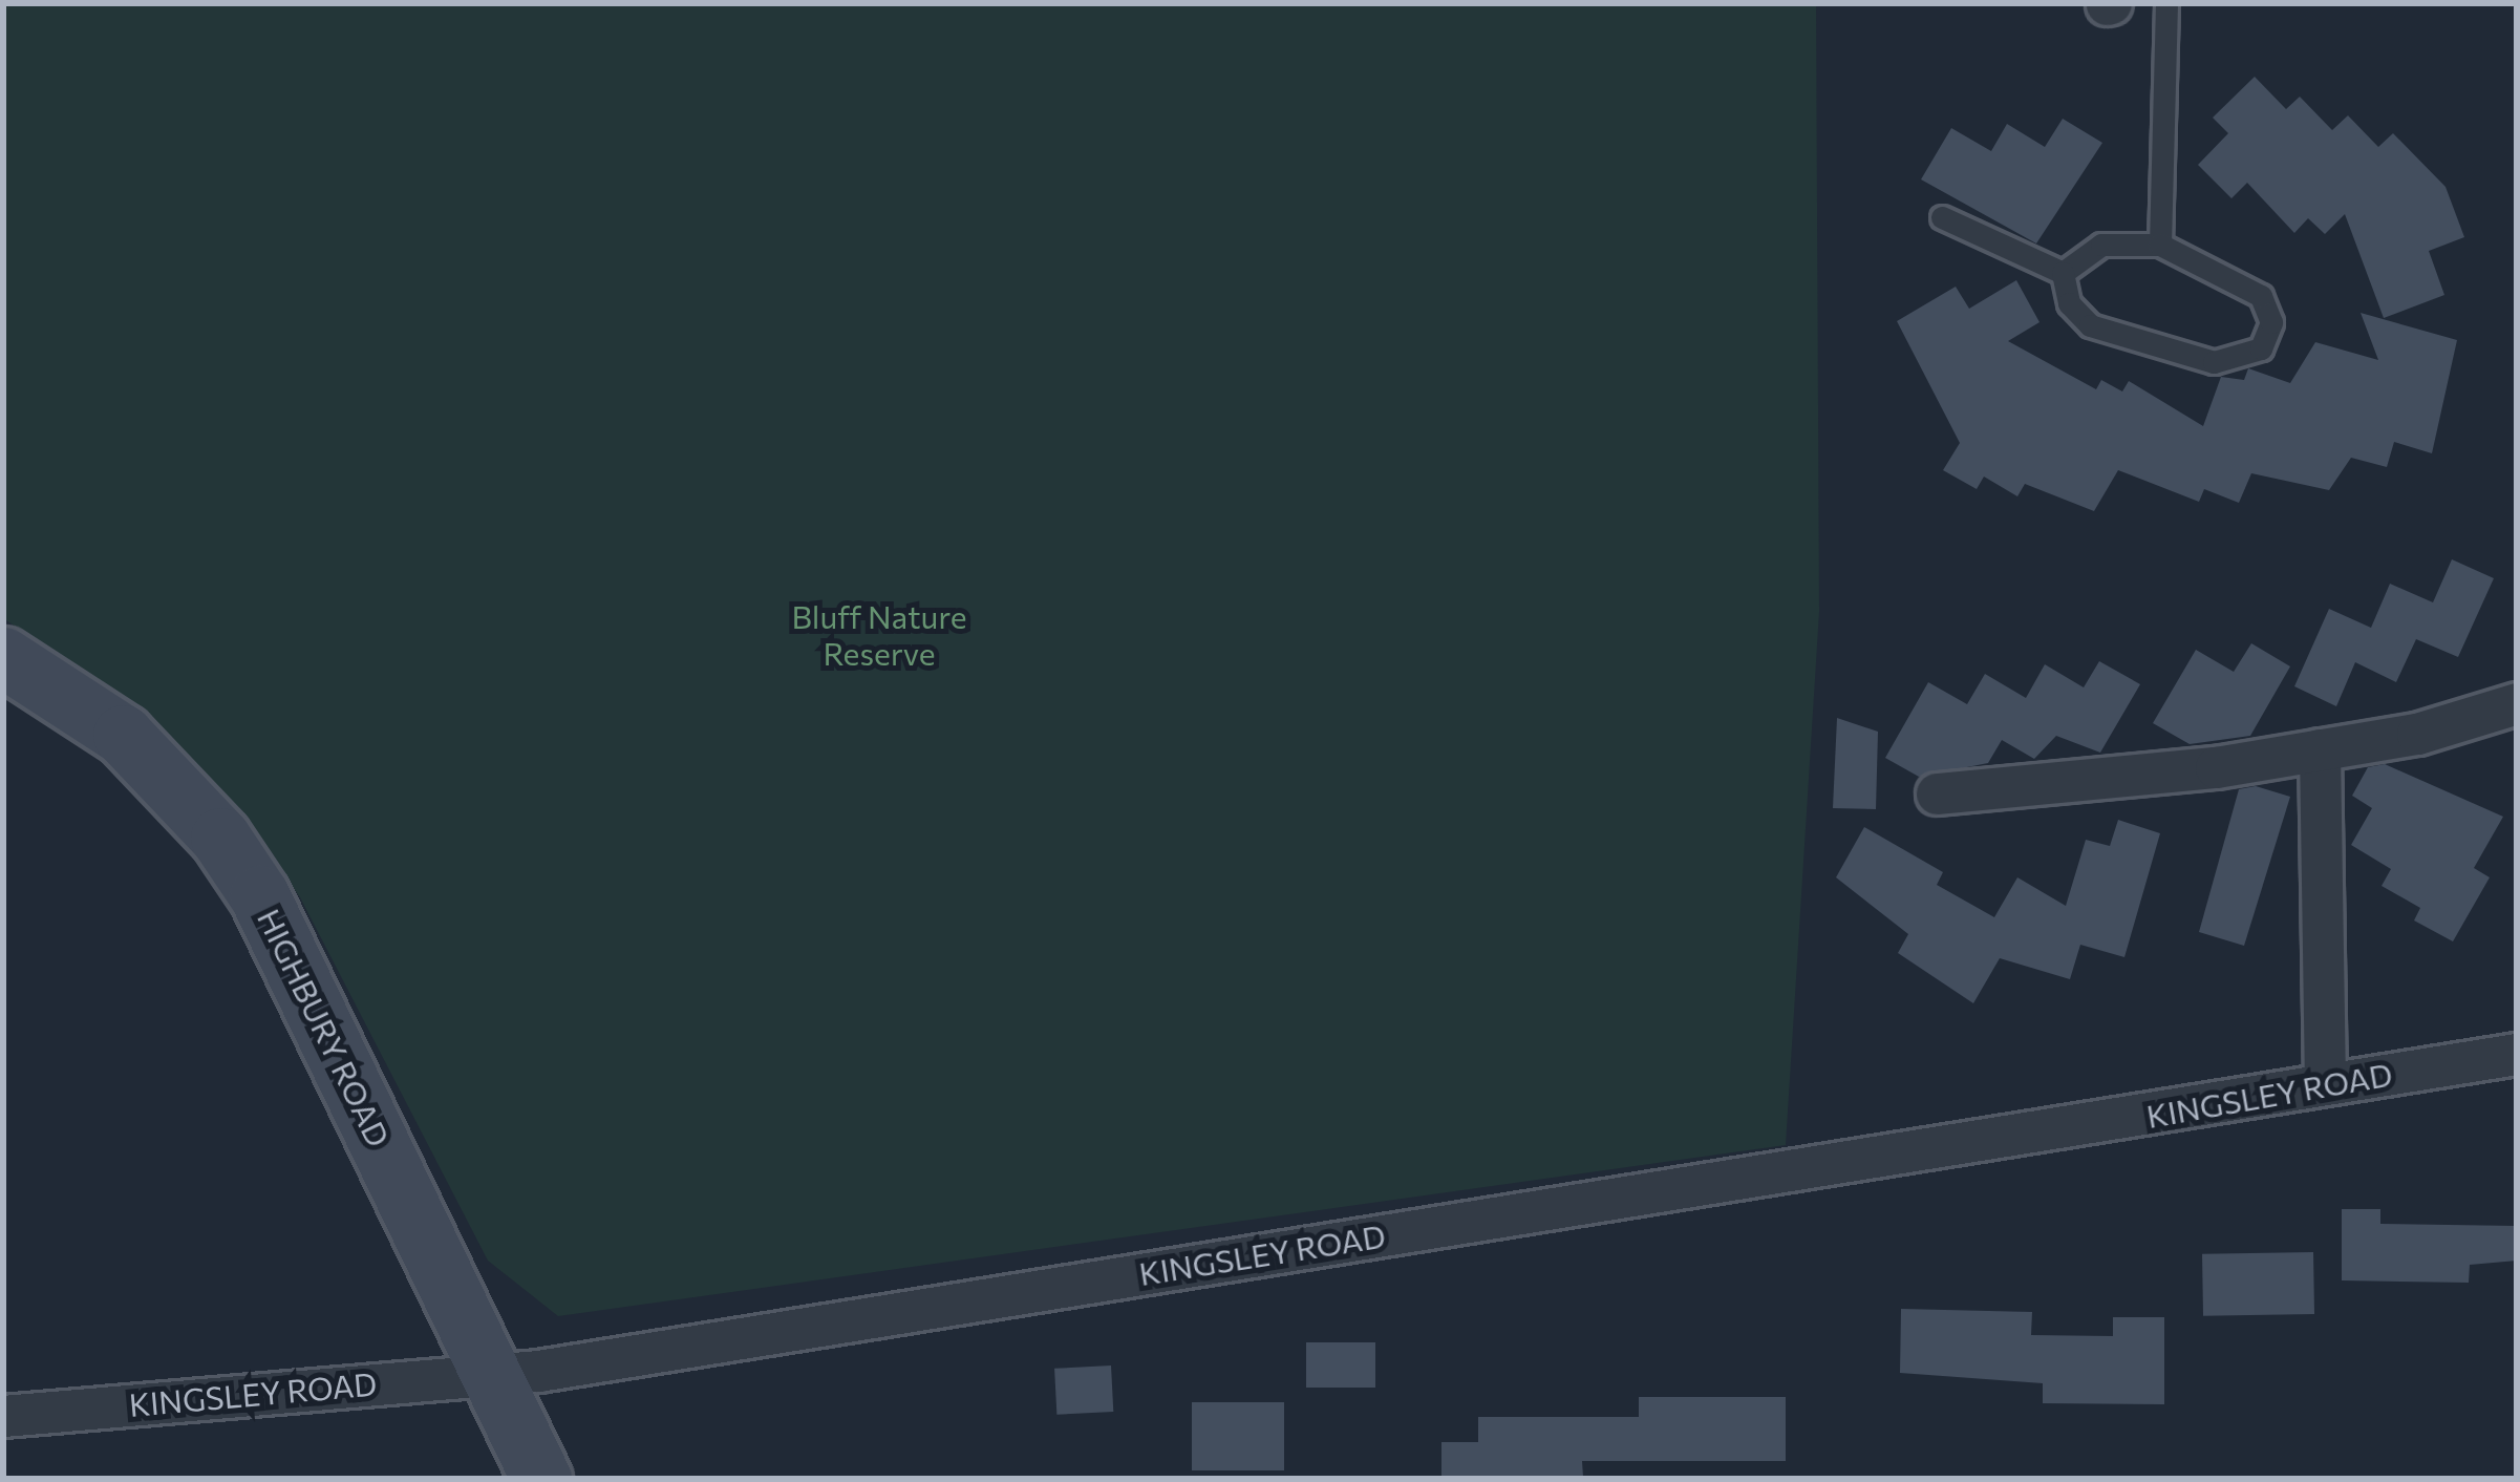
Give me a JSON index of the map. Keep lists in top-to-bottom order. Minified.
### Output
{"streets":{"street":["HIGHBURY ROAD","KINGSLEY ROAD"]},"crossings":[["HIGHBURY ROAD","KINGSLEY ROAD"]],"parks":["Bluff Nature Reserve"]}
